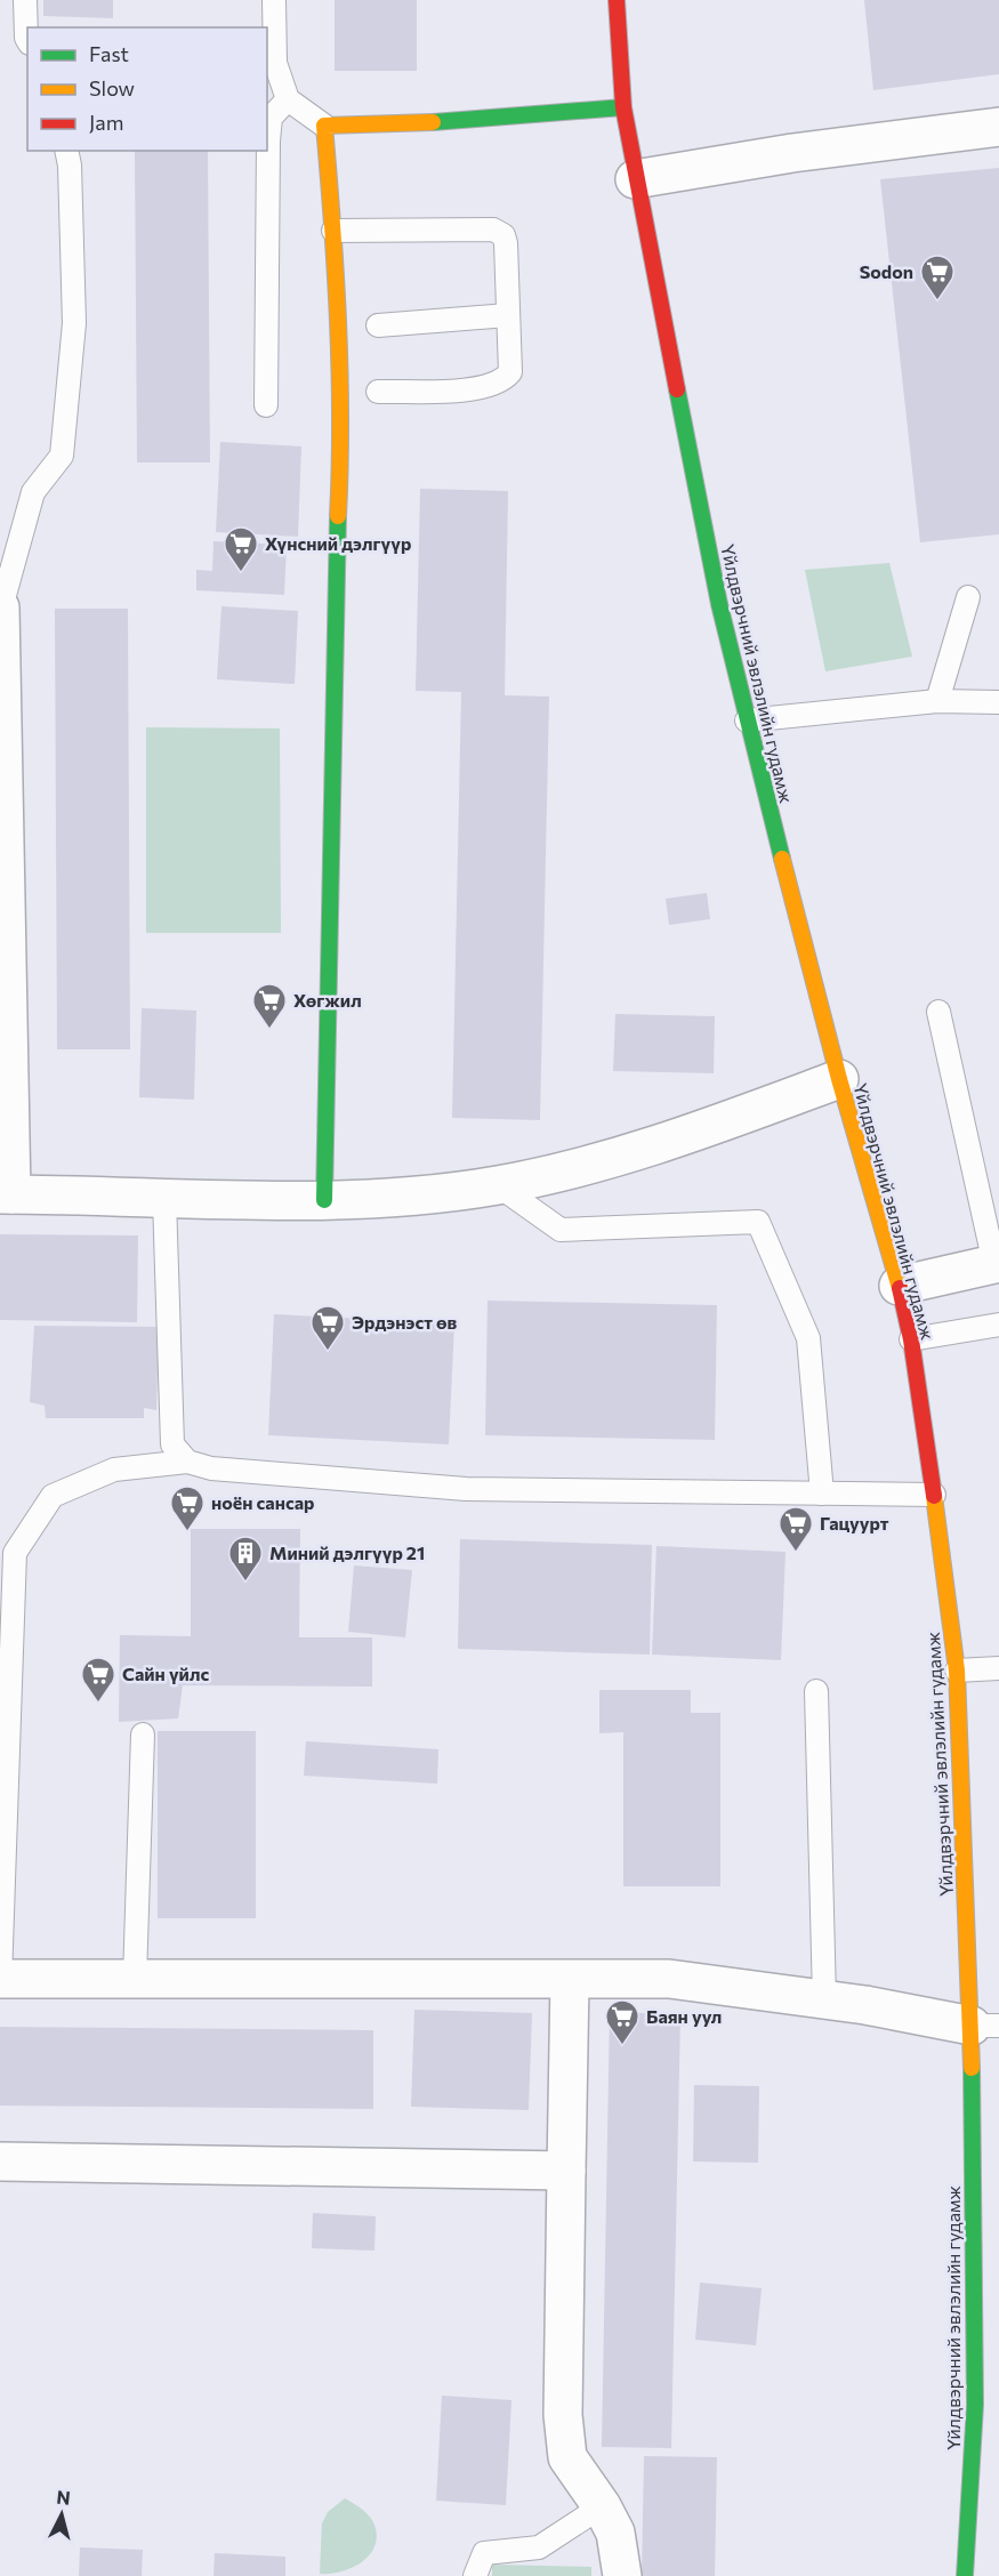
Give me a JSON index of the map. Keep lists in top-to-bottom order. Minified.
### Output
{"streets":{"main road":["Үйлдвэрчний эвлэлийн гудамж"]},"places":{"supermarket":["Sodon","Хүнсний дэлгүүр","Хөгжил","Эрдэнэст өв","ноён сансар","Гацуурт","Сайн үйлс","Баян уул"],"building":["Миний дэлгүүр 21"]},"legend":["Fast","Slow","Jam"],"north":"top"}
